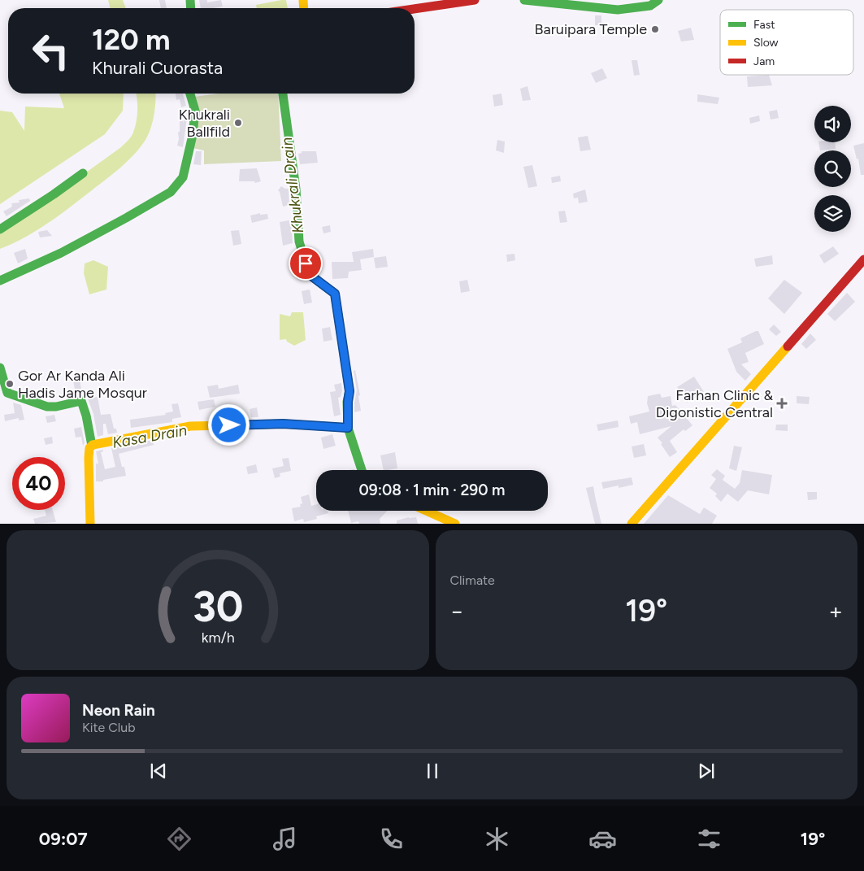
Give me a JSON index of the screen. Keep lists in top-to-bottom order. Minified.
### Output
{"water":["Khukrali Drain","Kasa Drain"],"places":{"other":["Baruipara Temple","Khukrali Ballfild","Gor Ar Kanda Ali Hadis Jame Mosqur"],"health":["Farhan Clinic & Digonistic Central"]},"legend":["Fast","Slow","Jam"],"page":{"turn":["120 m","Khurali Cuorasta"],"limit":"40","trip":"09:08 · 1 min · 290 m","tile":"Climate","heat":["−","19°","+"],"song":["Neon Rain","Kite Club"],"tabs":["09:07","19°"],"gauge":["30","km/h"]}}
